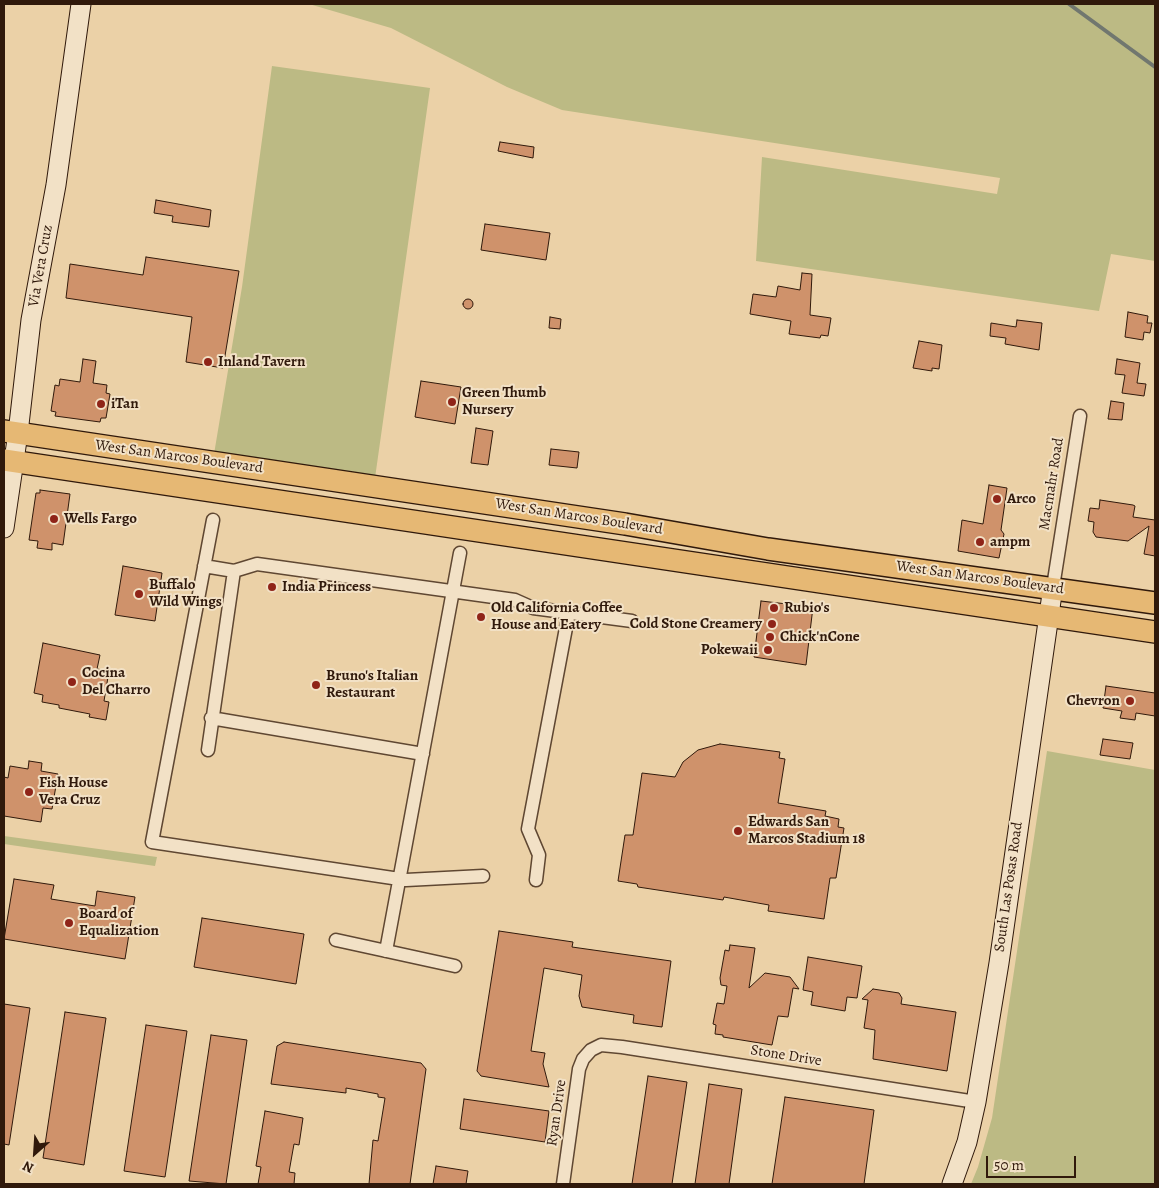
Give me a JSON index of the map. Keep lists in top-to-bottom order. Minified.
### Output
{"streets":{"main road":["Via Vera Cruz","West San Marcos Boulevard","South Las Posas Road"],"street":["Macmahr Road","Stone Drive","Ryan Drive"]},"crossings":[["Via Vera Cruz","West San Marcos Boulevard"],["West San Marcos Boulevard","Macmahr Road"],["West San Marcos Boulevard","South Las Posas Road"],["Macmahr Road","South Las Posas Road"],["South Las Posas Road","Stone Drive"],["Stone Drive","Ryan Drive"]],"places":["Inland Tavern","Green Thumb Nursery","iTan","Arco","Wells Fargo","ampm","India Princess","Buffalo Wild Wings","Rubio's","Old California Coffee House and Eatery","Cold Stone Creamery","Chick'nCone","Pokewaii","Cocina Del Charro","Bruno's Italian Restaurant","Chevron","Fish House Vera Cruz","Edwards San Marcos Stadium 18","Board of Equalization"],"scale_bar":"50 m","north":"bottom left"}
